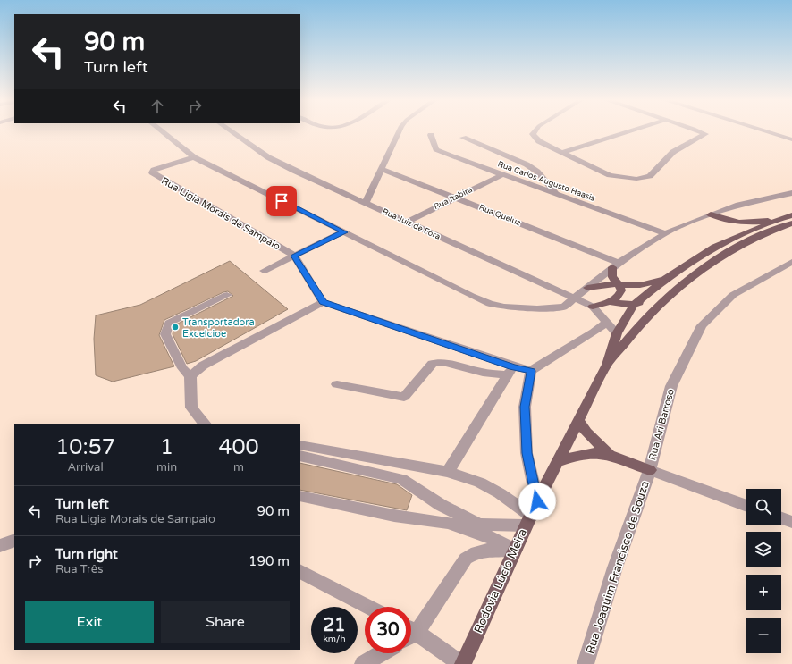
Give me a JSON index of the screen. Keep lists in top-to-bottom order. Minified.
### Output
{"streets":{"main road":["Rodovia Lúcio Meira"],"street":["Rua Carlos Augusto Haasis","Rua Itabira","Rua Ligia Morais de Sampaio","Rua Queluz","Rua Juiz de Fora","Rua Ari Barroso","Rua Joaquim Francisco de Souza"]},"crossings":[["Rua Carlos Augusto Haasis","Rua Itabira"],["Rua Itabira","Rua Queluz"],["Rua Itabira","Rua Juiz de Fora"],["Rua Juiz de Fora","Rodovia Lúcio Meira"],["Rua Ari Barroso","Rua Joaquim Francisco de Souza"]],"places":["Transportadora Excelcioe"],"page":{"turn":["90 m","Turn left"],"eta":["10:57","Arrival","1","min","400","m"],"list":[{"name":"Turn left","note":"Rua Ligia Morais de Sampaio","value":"90 m"},{"name":"Turn right","note":"Rua Três","value":"190 m"}],"map_buttons":["+","−"],"buttons":["Exit","Share"],"speed":"21 km/h","limit":"30"}}
